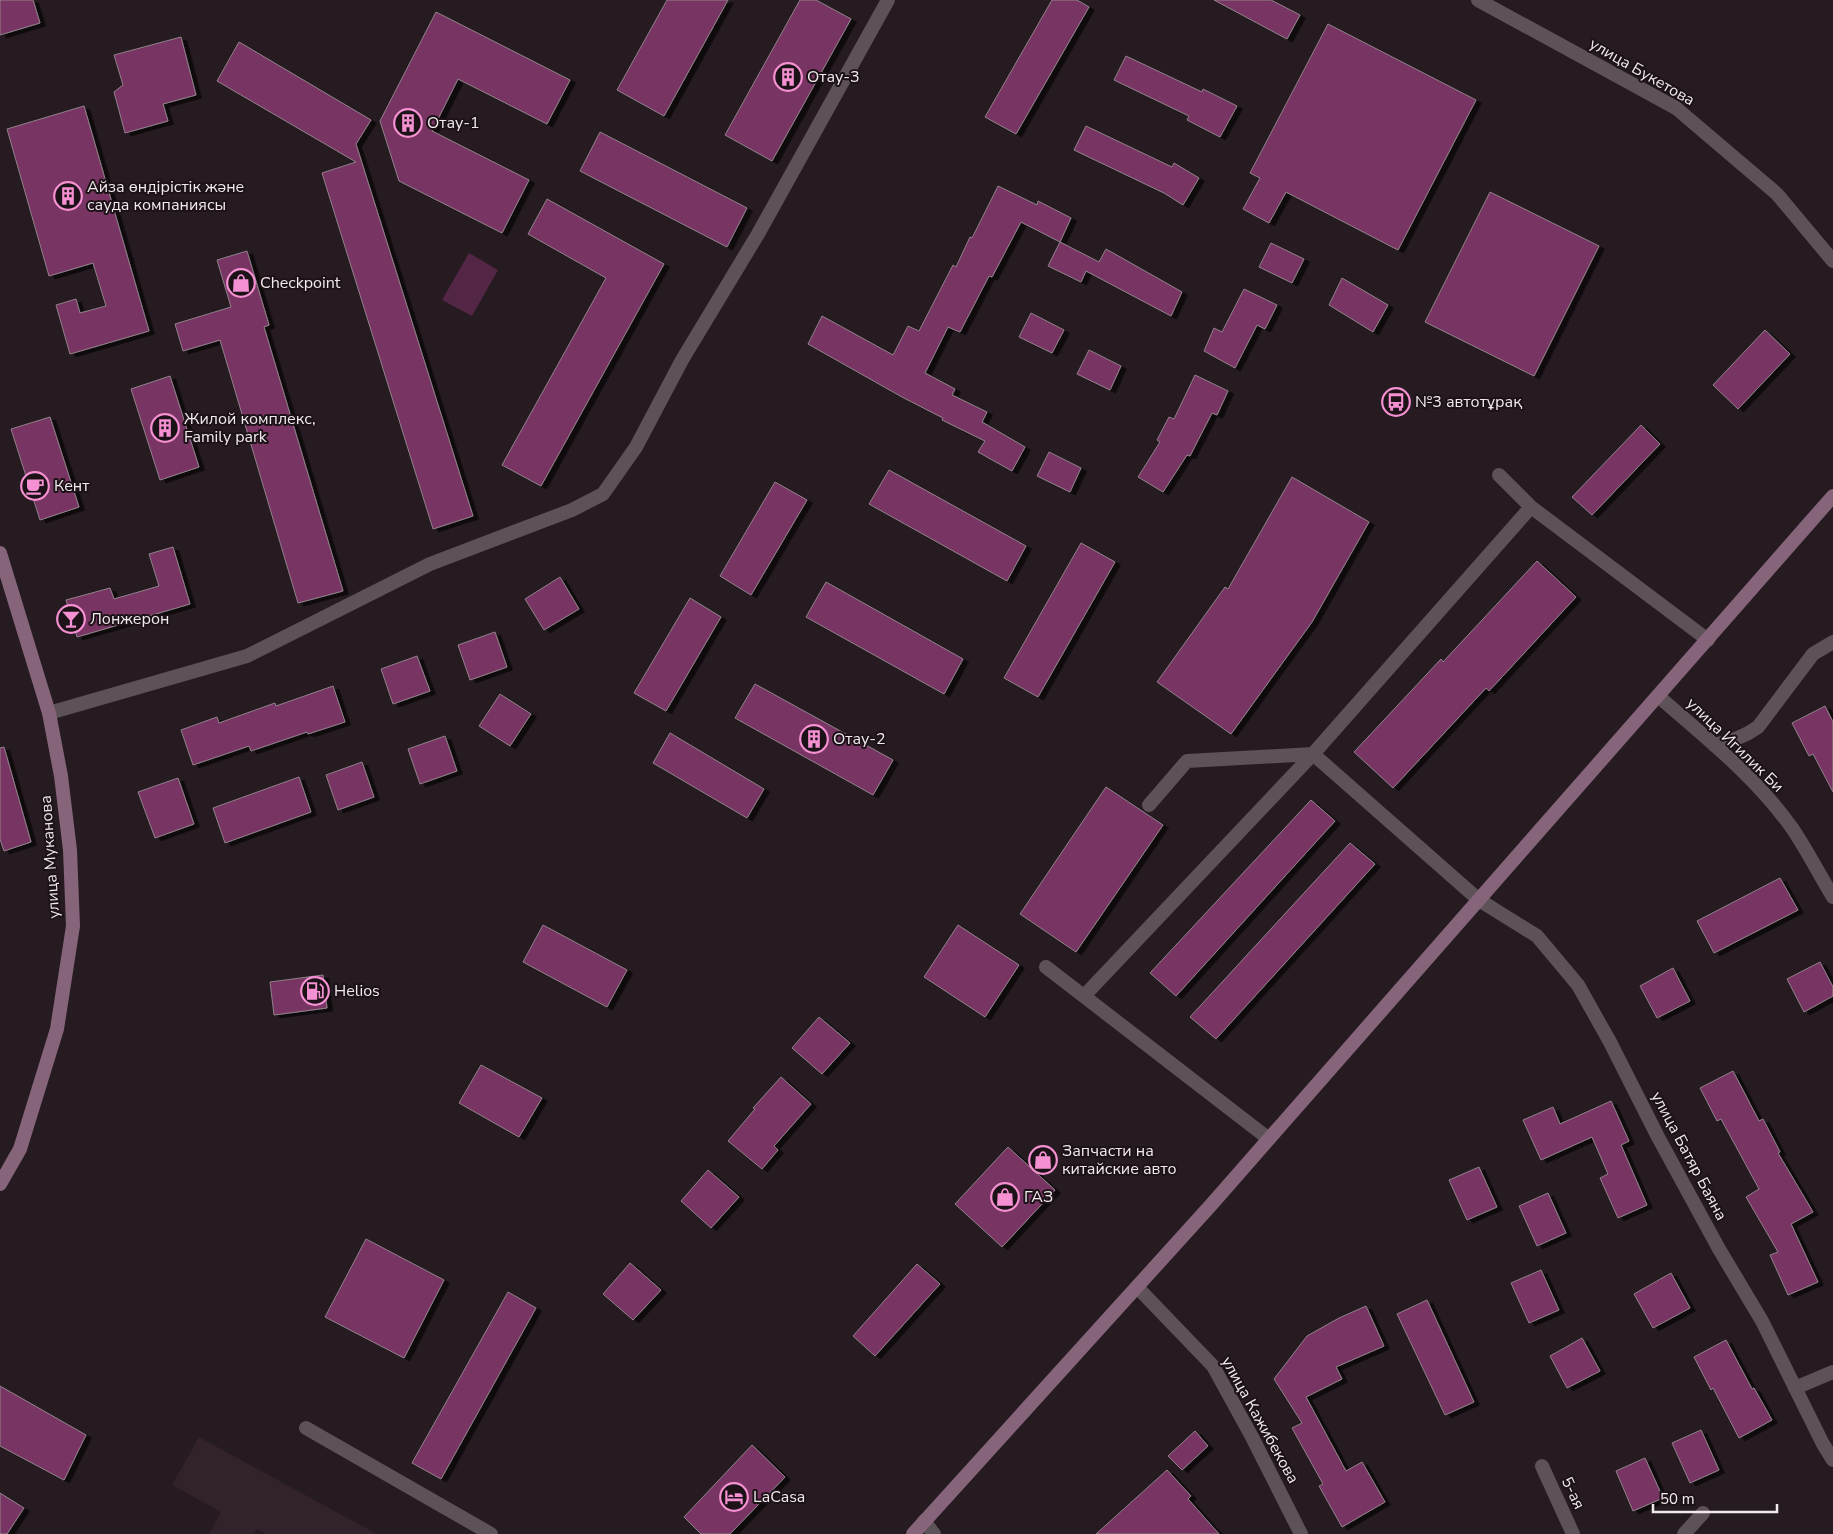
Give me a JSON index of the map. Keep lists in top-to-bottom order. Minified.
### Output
{"streets":{"main road":["улица Муканова"],"street":["улица Букетова","улица Игилик Би","улица Батяр Баяна","улица Кажибекова","5-ая"]},"places":{"building":["Отау-3","Отау-1","Айза өндірістік және сауда компаниясы","Жилой комплекс, Family park","Отау-2"],"shop":["Checkpoint","Запчасти на китайские авто","ГАЗ"],"bus stop":["№3 автотұрақ"],"cafe":["Кент"],"bar":["Лонжерон"],"fuel station":["Helios"],"hotel":["LaCasa"]},"scale_bar":"50 m"}
